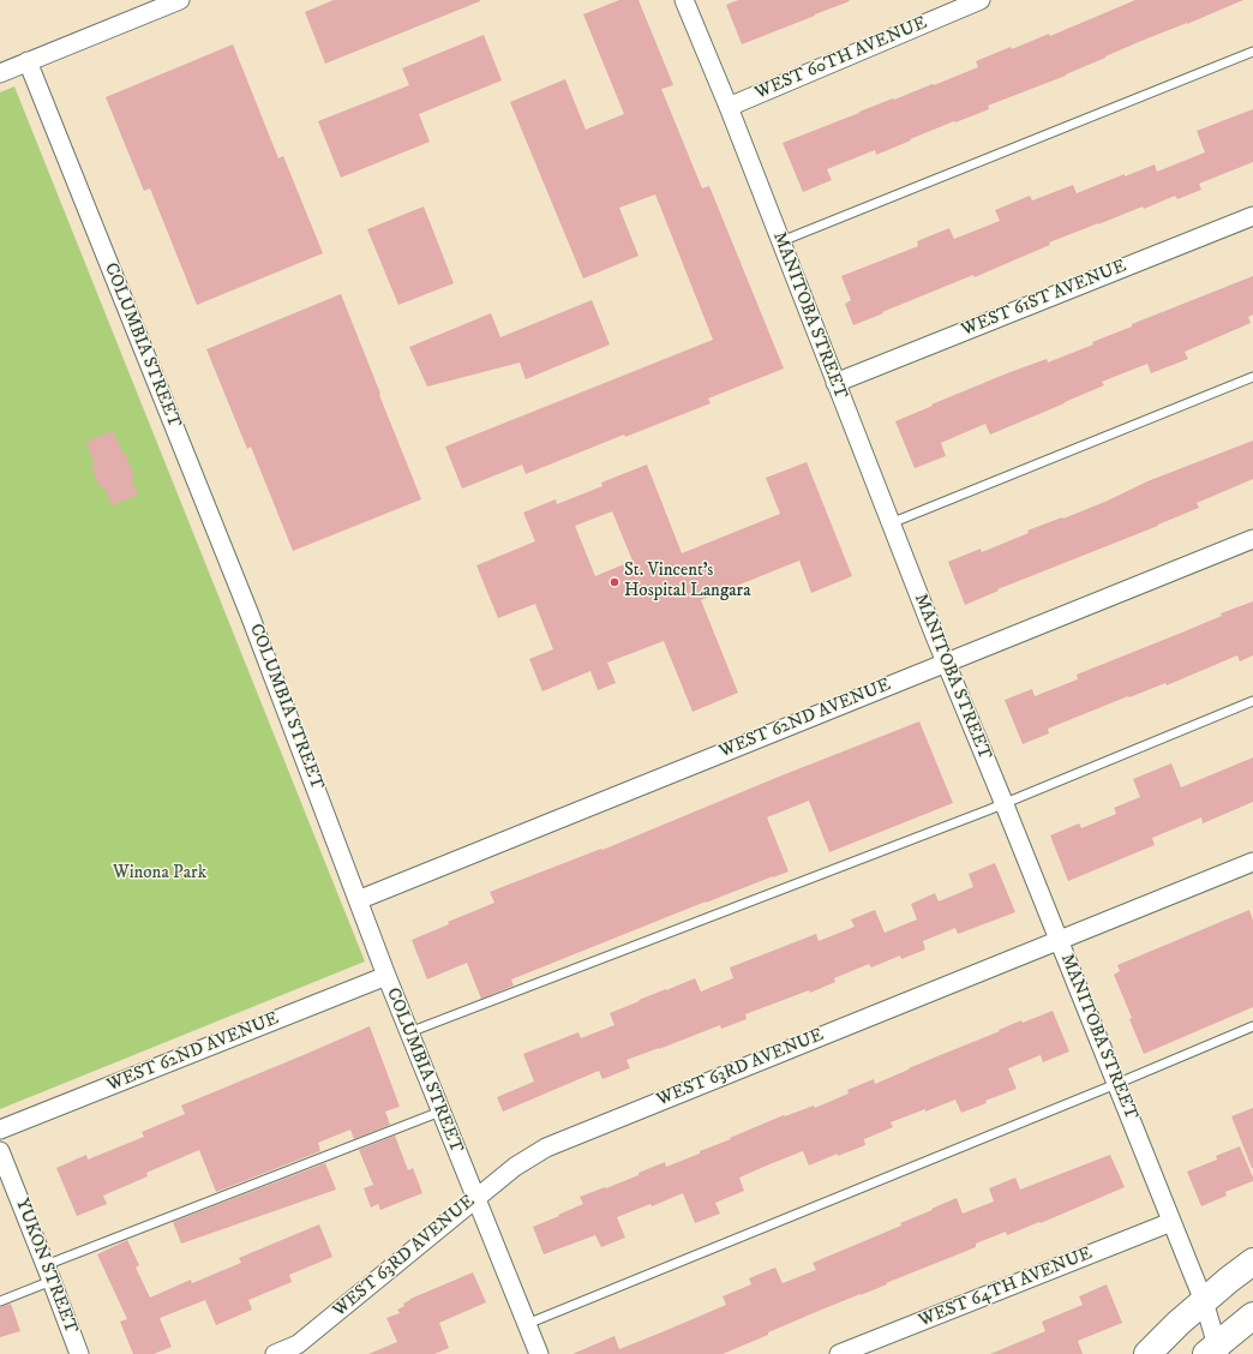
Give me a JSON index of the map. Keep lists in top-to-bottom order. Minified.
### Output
{"streets":{"street":["WEST 60TH AVENUE","WEST 61ST AVENUE","MANITOBA STREET","COLUMBIA STREET","WEST 62ND AVENUE","WEST 63RD AVENUE","YUKON STREET","WEST 64TH AVENUE"]},"crossings":[["WEST 60TH AVENUE","MANITOBA STREET"],["WEST 61ST AVENUE","MANITOBA STREET"],["MANITOBA STREET","WEST 62ND AVENUE"],["MANITOBA STREET","WEST 63RD AVENUE"],["MANITOBA STREET","WEST 64TH AVENUE"],["COLUMBIA STREET","WEST 62ND AVENUE"],["COLUMBIA STREET","WEST 63RD AVENUE"]],"parks":["Winona Park"],"places":["St. Vincent's Hospital Langara"]}
